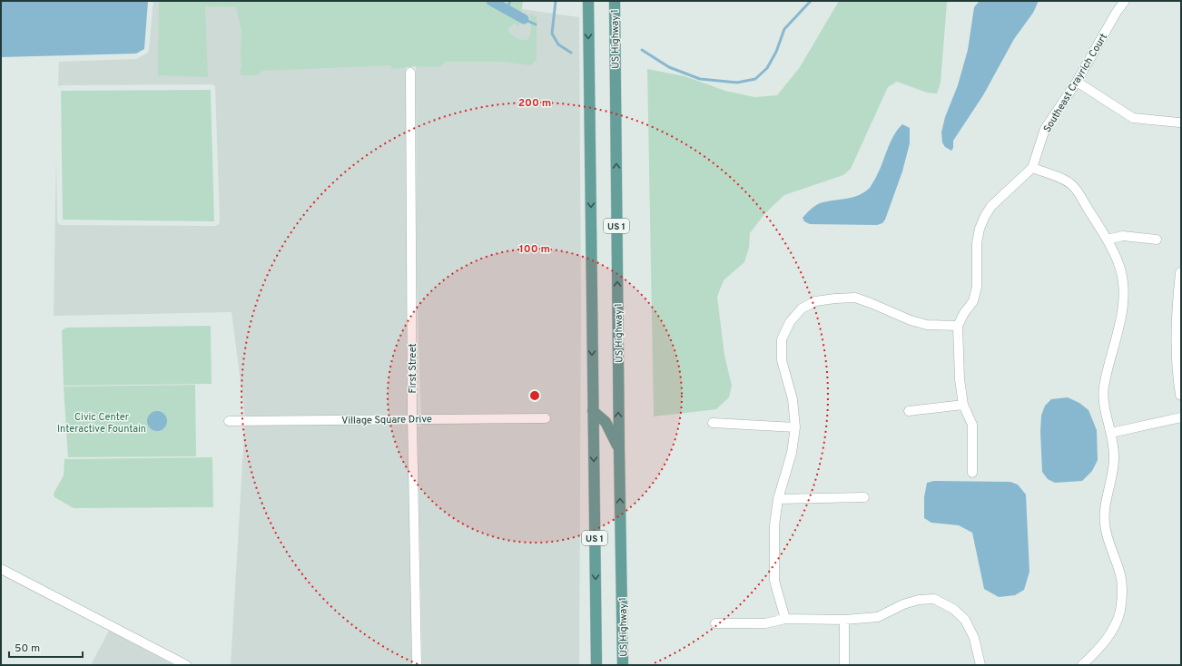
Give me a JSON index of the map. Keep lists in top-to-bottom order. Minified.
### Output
{"streets":{"main road":["US Highway 1","US 1"],"street":["Southeast Crayrich Court","First Street","Village Square Drive"]},"crossings":[["First Street","Village Square Drive"]],"parks":["Civic Center Interactive Fountain"],"scale_bar":"50 m","rings":["200 m","100 m"]}
